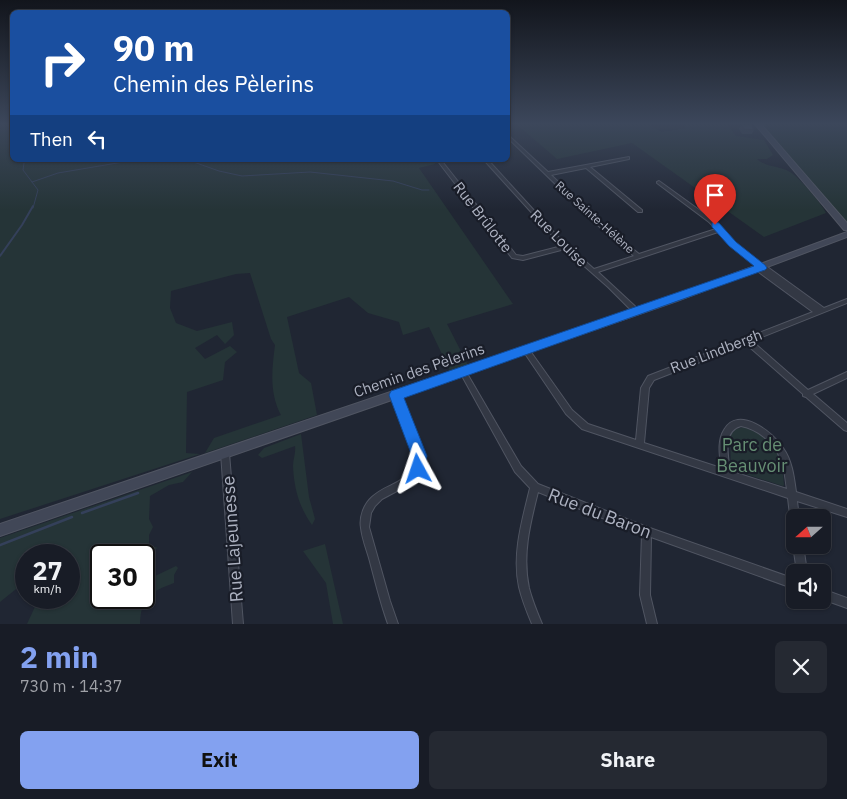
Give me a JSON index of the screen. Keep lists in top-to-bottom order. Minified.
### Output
{"streets":{"street":["Rue Brûlotte","Rue Sainte-Hélène","Rue Louise","Rue Lindbergh","Chemin des Pèlerins","Rue du Baron","Rue Lajeunesse"]},"crossings":[["Rue Brûlotte","Rue Louise"],["Rue Louise","Chemin des Pèlerins"],["Chemin des Pèlerins","Rue du Baron"],["Chemin des Pèlerins","Rue Lajeunesse"]],"parks":["Parc de Beauvoir"],"north":"left","page":{"turn":["90 m","Chemin des Pèlerins"],"then":"Then","speed":"27 km/h","limit":"30","heading":["2 min","730 m · 14:37"],"buttons":["Exit","Share"]}}
